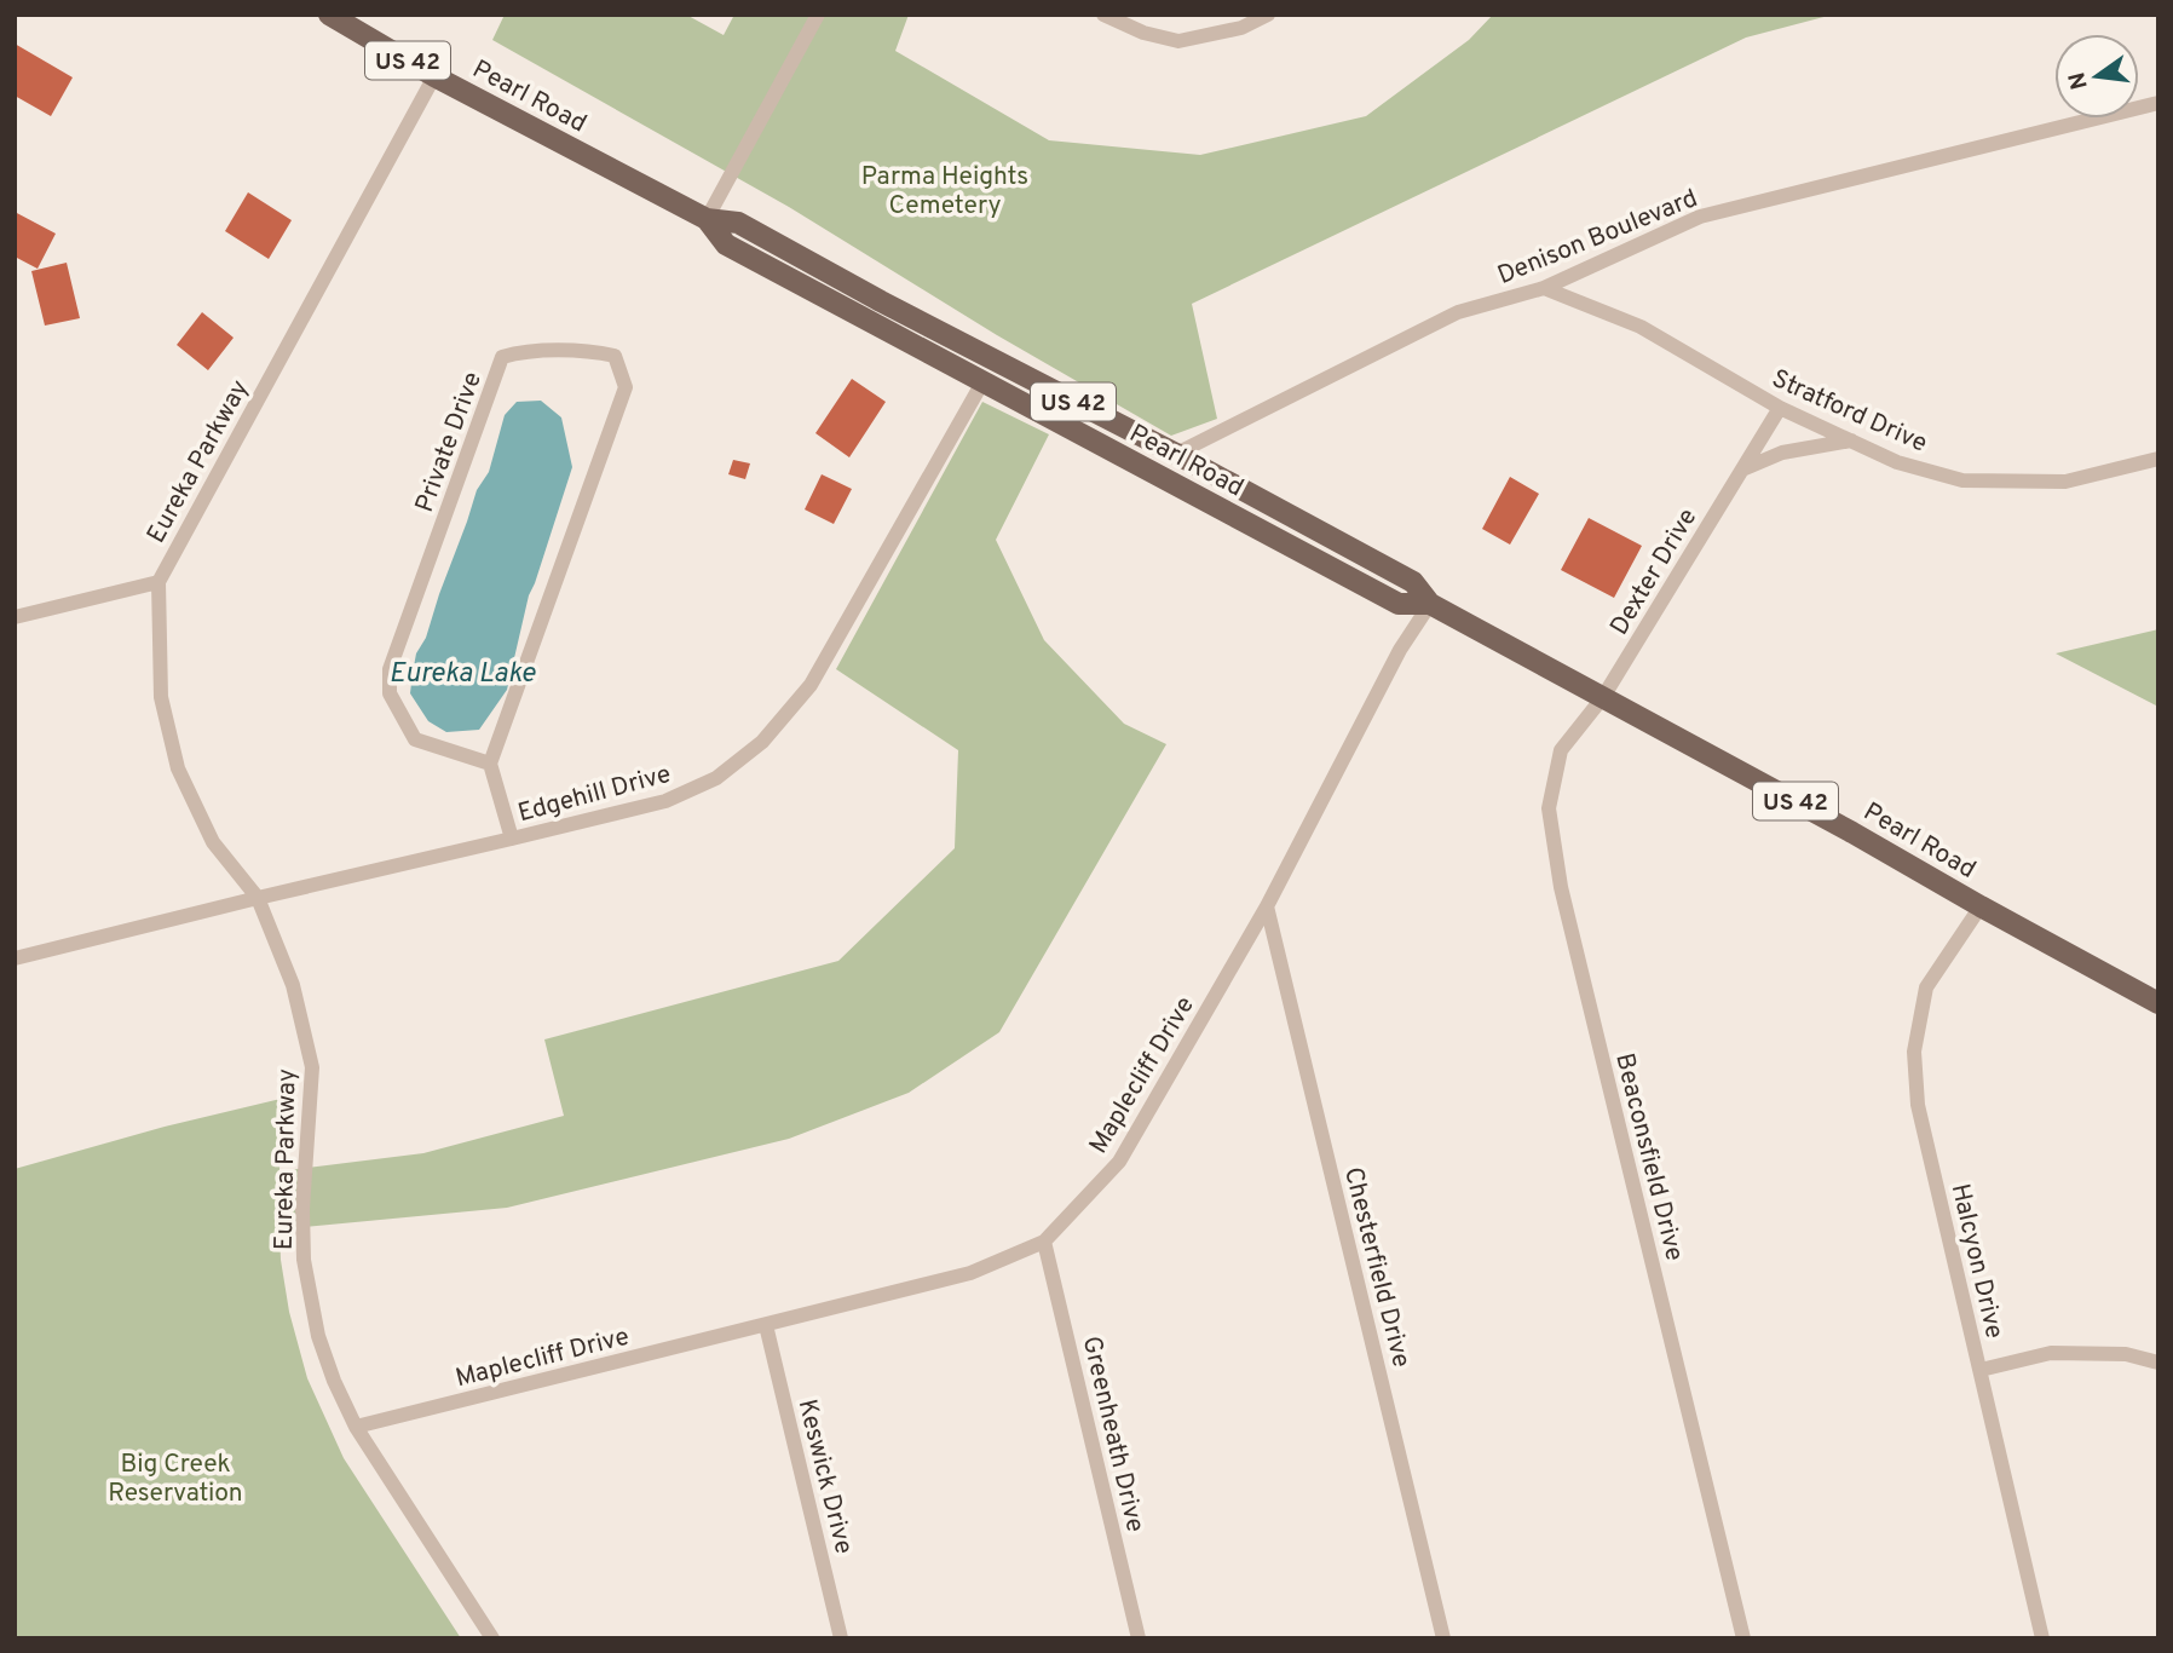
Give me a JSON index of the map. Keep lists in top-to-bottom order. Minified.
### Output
{"streets":{"main road":["US 42","Pearl Road"],"street":["Denison Boulevard","Stratford Drive","Private Drive","Eureka Parkway","Dexter Drive","Edgehill Drive","Maplecliff Drive","Beaconsfield Drive","Halcyon Drive","Chesterfield Drive","Greenheath Drive","Keswick Drive"]},"crossings":[["Pearl Road","Denison Boulevard"],["Pearl Road","Eureka Parkway"],["Pearl Road","Dexter Drive"],["Pearl Road","Edgehill Drive"],["Pearl Road","Maplecliff Drive"],["Pearl Road","Beaconsfield Drive"],["Pearl Road","Halcyon Drive"],["Denison Boulevard","Stratford Drive"],["Stratford Drive","Dexter Drive"],["Eureka Parkway","Edgehill Drive"],["Eureka Parkway","Maplecliff Drive"],["Dexter Drive","Beaconsfield Drive"],["Maplecliff Drive","Chesterfield Drive"],["Maplecliff Drive","Greenheath Drive"],["Maplecliff Drive","Keswick Drive"]],"water":["Eureka Lake"],"parks":["Parma Heights Cemetery","Big Creek Reservation"],"north":"left"}
